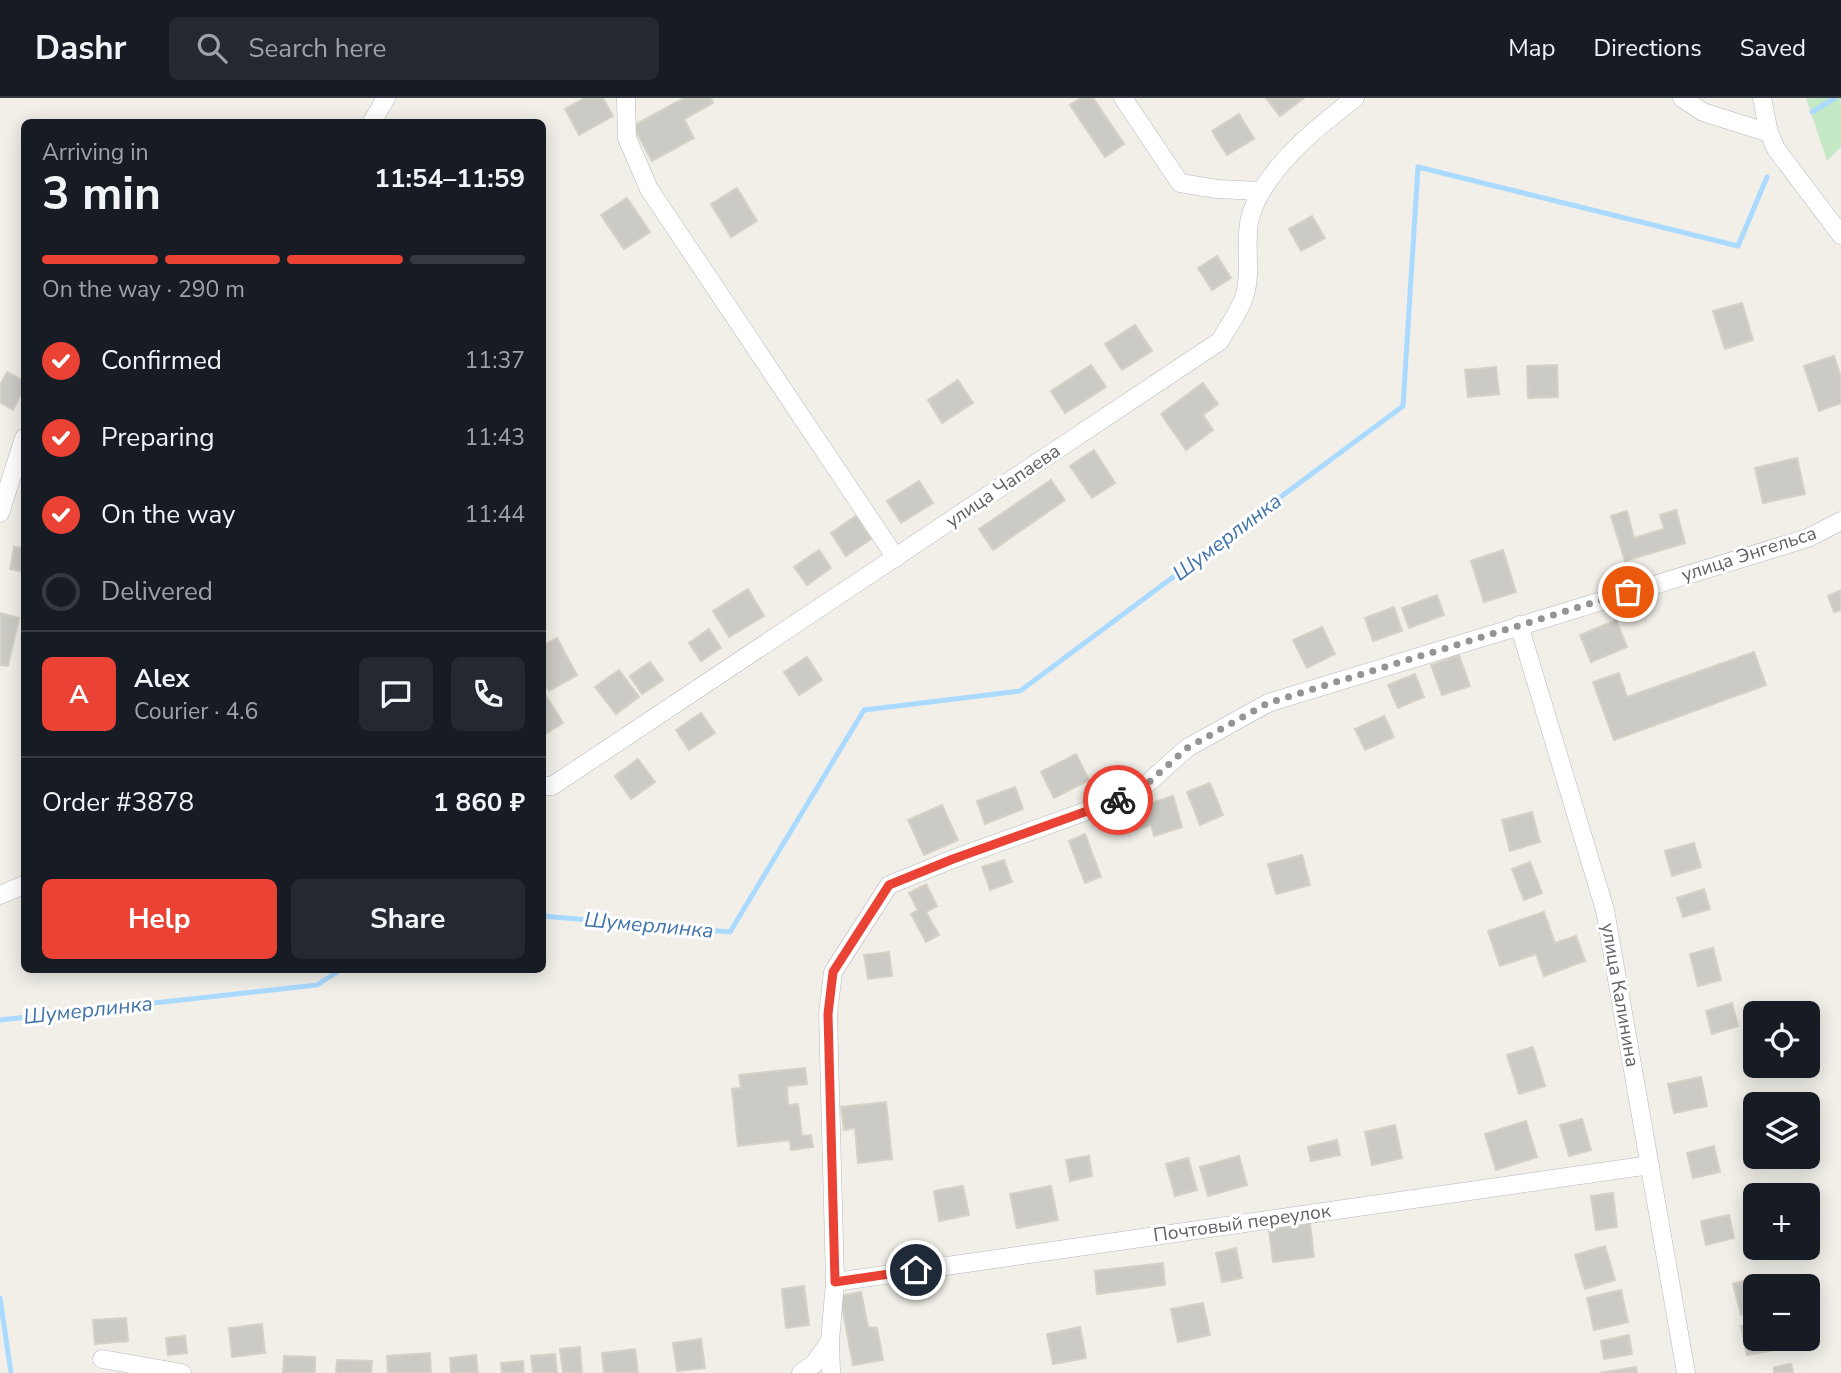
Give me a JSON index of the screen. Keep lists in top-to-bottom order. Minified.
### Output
{"streets":{"street":["улица Чапаева","улица Энгельса","улица Калинина","Почтовый переулок"]},"crossings":[["улица Энгельса","улица Калинина"],["улица Энгельса","Почтовый переулок"],["улица Калинина","Почтовый переулок"]],"water":["Шумерлинка"],"page":{"header":"Dashr","search":"Search here","nav":["Map","Directions","Saved"],"heading":["3 min","Arriving in","11:54–11:59"],"panel":["Alex","Courier · 4.6","Order #3878","1 860 ₽"],"bar":"On the way · 290 m","list":[["Confirmed","11:37"],["Preparing","11:43"],["On the way","11:44"],"Delivered"],"round":"A","buttons":["Help","Share"],"map_buttons":["+","−"]}}
